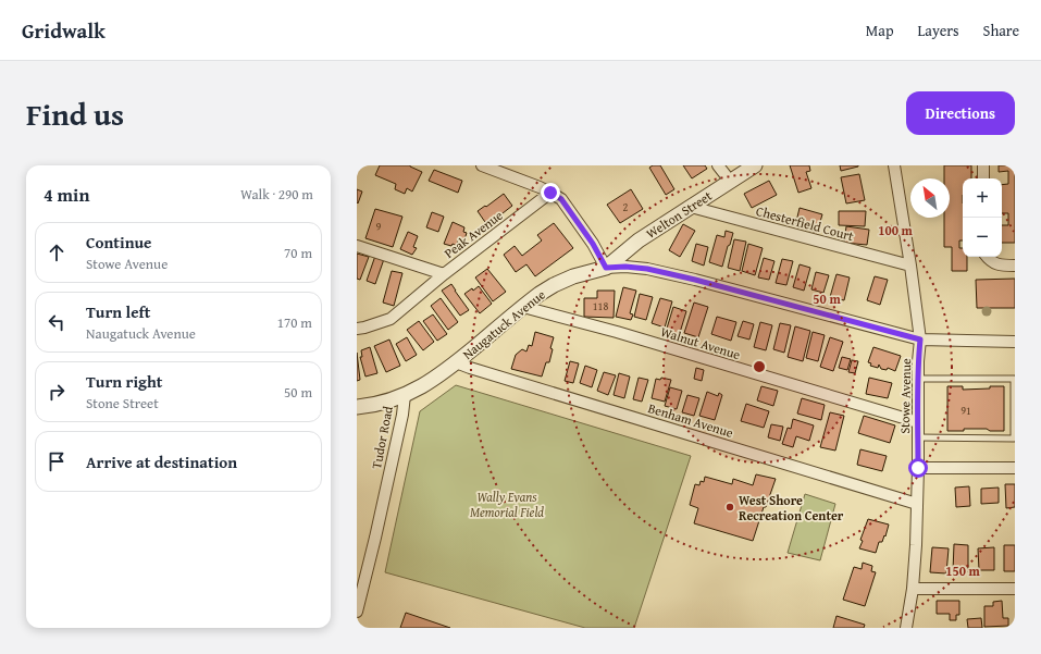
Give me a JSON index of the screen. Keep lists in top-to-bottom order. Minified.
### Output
{"streets":{"street":["Welton Street","Chesterfield Court","Peak Avenue","Naugatuck Avenue","Walnut Avenue","Stowe Avenue","Benham Avenue","Tudor Road"]},"crossings":[["Welton Street","Chesterfield Court"],["Welton Street","Naugatuck Avenue"],["Chesterfield Court","Stowe Avenue"],["Naugatuck Avenue","Walnut Avenue"],["Naugatuck Avenue","Stowe Avenue"],["Naugatuck Avenue","Benham Avenue"],["Naugatuck Avenue","Tudor Road"],["Walnut Avenue","Stowe Avenue"],["Stowe Avenue","Benham Avenue"]],"parks":["Wally Evans Memorial Field"],"places":["West Shore Recreation Center"],"house_numbers":["2","9","118","91"],"north":"top left","page":{"header":"Gridwalk","nav":["Map","Layers","Share"],"title":"Find us","buttons":"Directions","heading":["4 min","Walk · 290 m"],"map_buttons":["+","−"],"list":[["Continue","Stowe Avenue","70 m"],["Turn left","Naugatuck Avenue","170 m"],["Turn right","Stone Street","50 m"],"Arrive at destination"]},"rings":["100 m","50 m","150 m"]}
